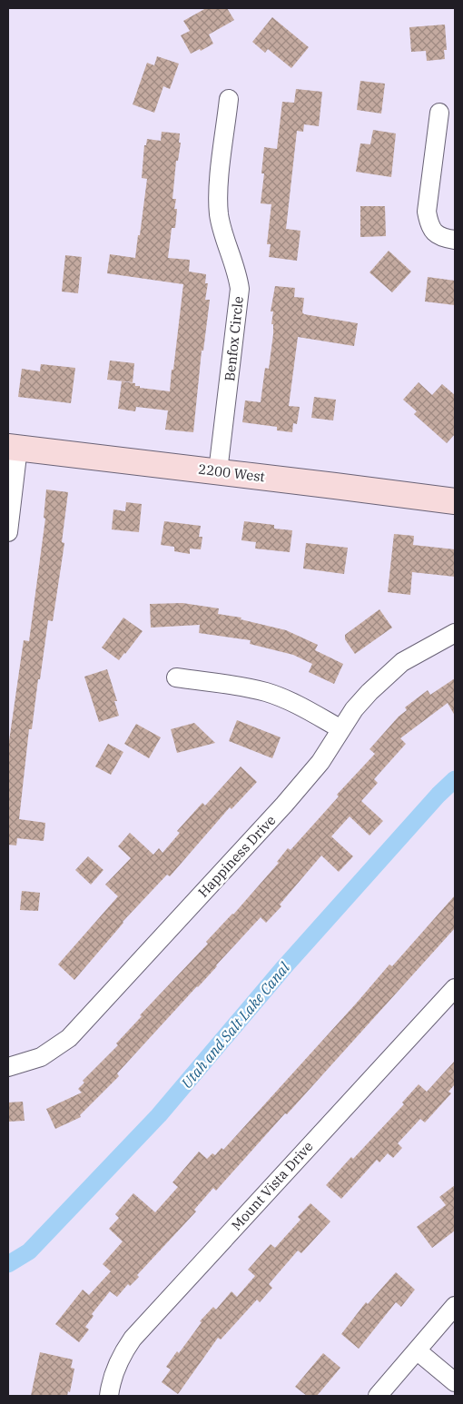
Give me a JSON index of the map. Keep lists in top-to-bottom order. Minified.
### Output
{"streets":{"street":["Benfox Circle","2200 West","Happiness Drive","Mount Vista Drive"]},"crossings":[["Benfox Circle","2200 West"]],"water":["Utah and Salt Lake Canal"]}
